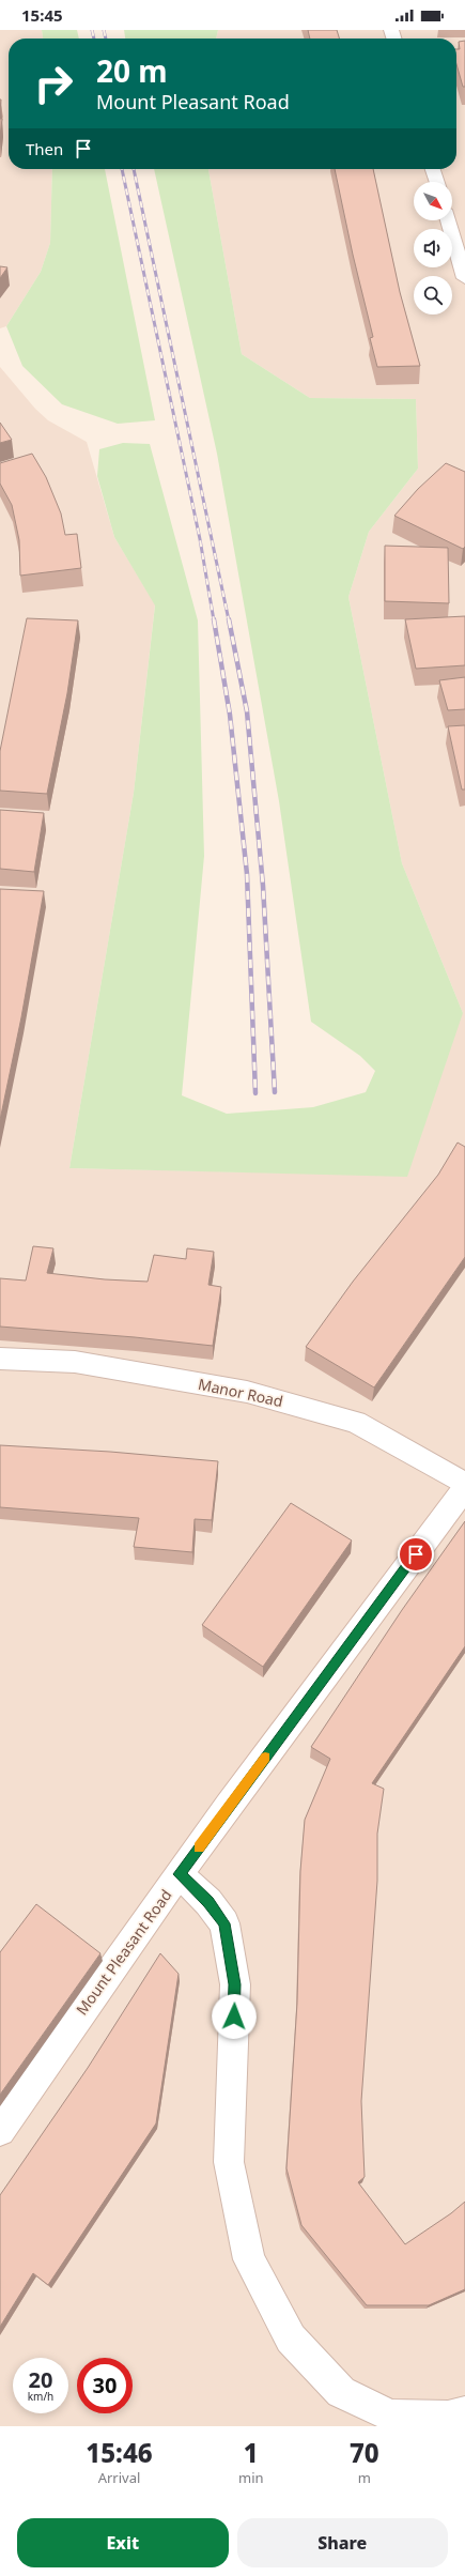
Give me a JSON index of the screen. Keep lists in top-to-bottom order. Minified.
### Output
{"streets":{"street":["Manor Road","Mount Pleasant Road"]},"north":"bottom right","page":{"status":"15:45","turn":["20 m","Mount Pleasant Road"],"then":"Then","speed":"20 km/h","limit":"30","eta":["15:46","Arrival","1","min","70","m"],"buttons":["Exit","Share"]}}
